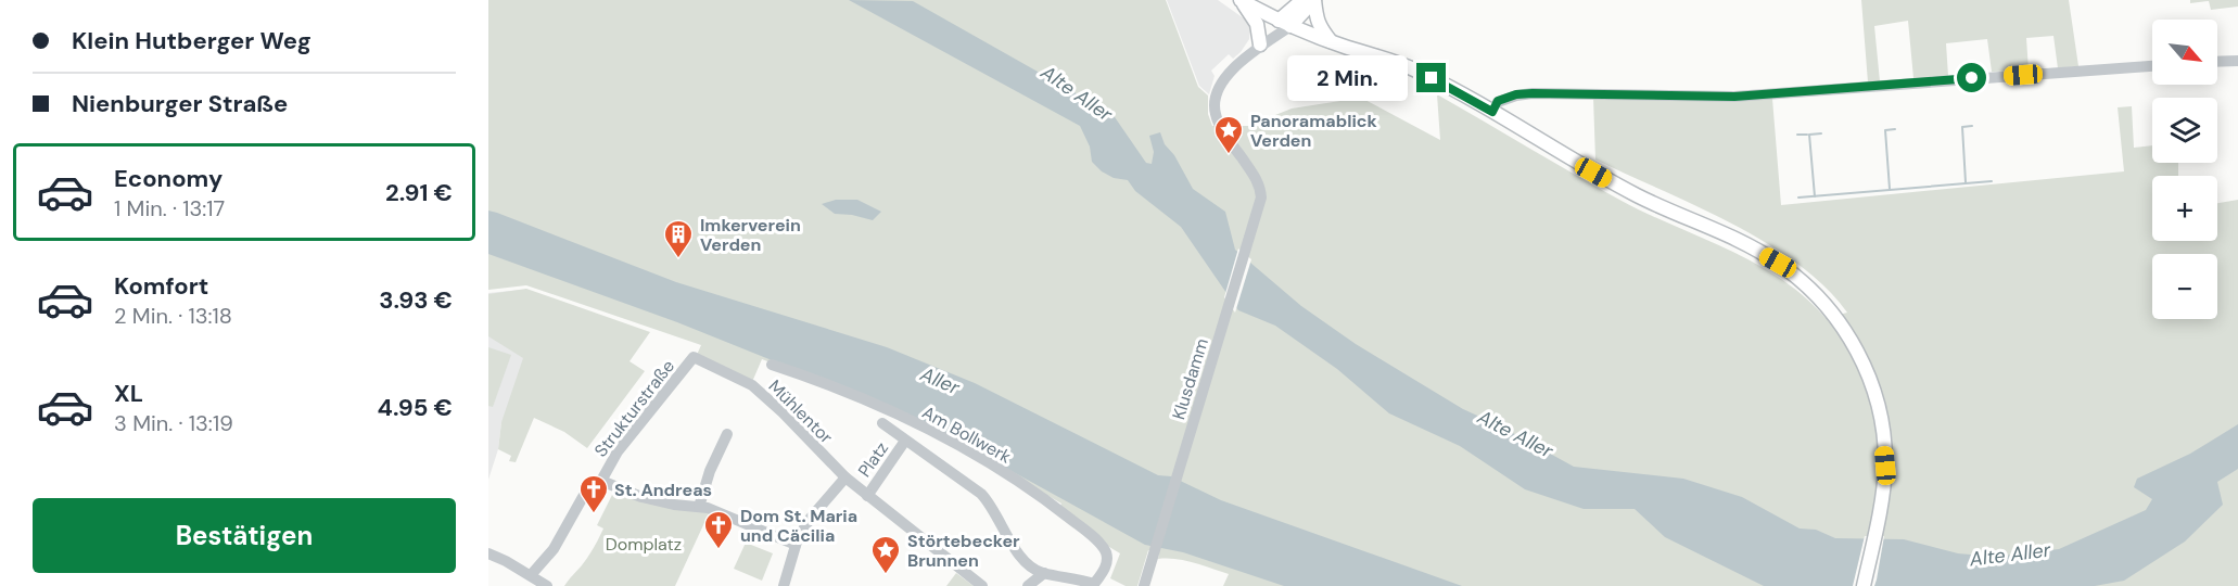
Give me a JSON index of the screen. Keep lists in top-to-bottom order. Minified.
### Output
{"streets":{"street":["Klusdamm","Strukturstraße","Mühlentor","Am Bollwerk","Platz"]},"crossings":[["Strukturstraße","Mühlentor"],["Mühlentor","Platz"]],"water":["Alte Aller","Aller"],"parks":["Domplatz"],"places":{"place":["Panoramablick Verden","Störtebecker Brunnen"],"building":["Imkerverein Verden"],"church":["St. Andreas","Dom St. Maria und Cäcilia"]},"north":"bottom right","page":{"banner":["Klein Hutberger Weg","Nienburger Straße"],"map_buttons":["+","−"],"bubble":"2 Min.","list":[{"name":"Economy","note":"1 Min. · 13:17","value":"2.91 €"},{"name":"Komfort","note":"2 Min. · 13:18","value":"3.93 €"},{"name":"XL","note":"3 Min. · 13:19","value":"4.95 €"}],"buttons":"Bestätigen"}}
